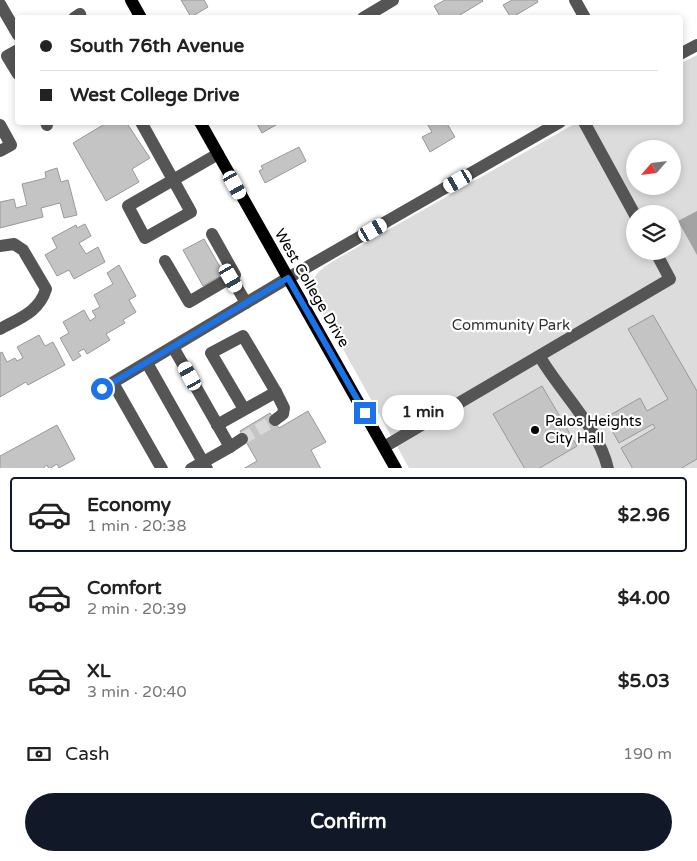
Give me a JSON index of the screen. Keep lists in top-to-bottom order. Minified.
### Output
{"streets":{"main road":["West College Drive"]},"parks":["Community Park"],"places":["Palos Heights City Hall"],"north":"bottom left","page":{"banner":["South 76th Avenue","West College Drive"],"bubble":"1 min","list":[{"name":"Economy","note":"1 min · 20:38","value":"$2.96"},{"name":"Comfort","note":"2 min · 20:39","value":"$4.00"},{"name":"XL","note":"3 min · 20:40","value":"$5.03"}],"pay":["Cash","190 m"],"buttons":"Confirm"}}
